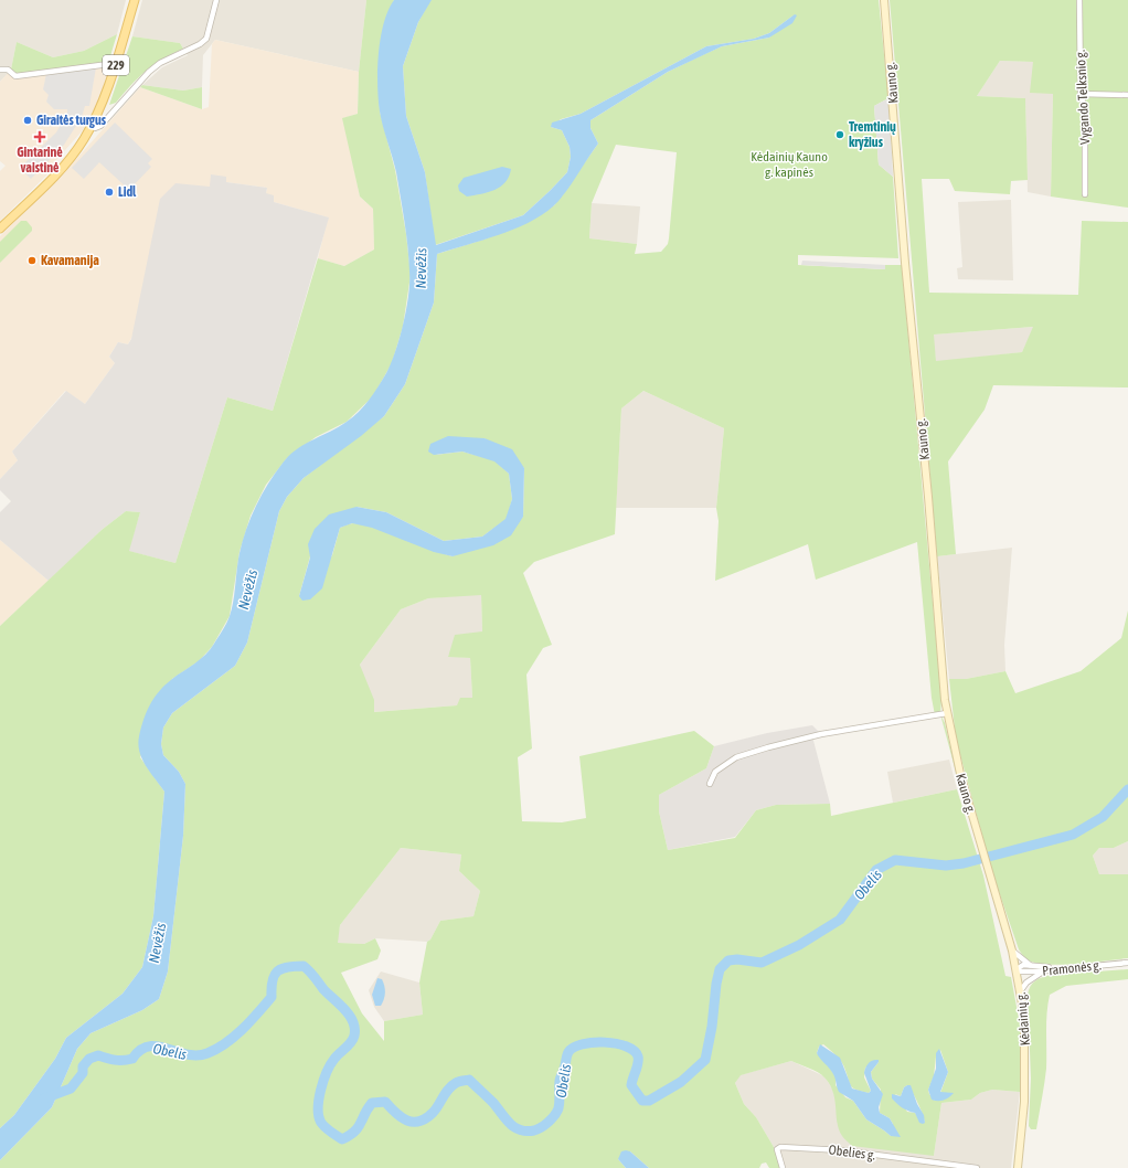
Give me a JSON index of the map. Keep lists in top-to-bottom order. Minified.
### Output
{"streets":{"main road":["229","Kauno g.","Kėdainių g."],"street":["Vygando Telksnio g.","Pramonės g.","Obelies g."]},"crossings":[["Kauno g.","Kėdainių g."],["Pramonės g.","Kėdainių g."]],"water":["Nevėžis","Obelis"],"parks":["Kėdainių Kauno g. kapinės"],"places":{"other":["Giraitės turgus","Tremtinių kryžius","Lidl","Kavamanija"],"health":["Gintarinė vaistinė"]}}
